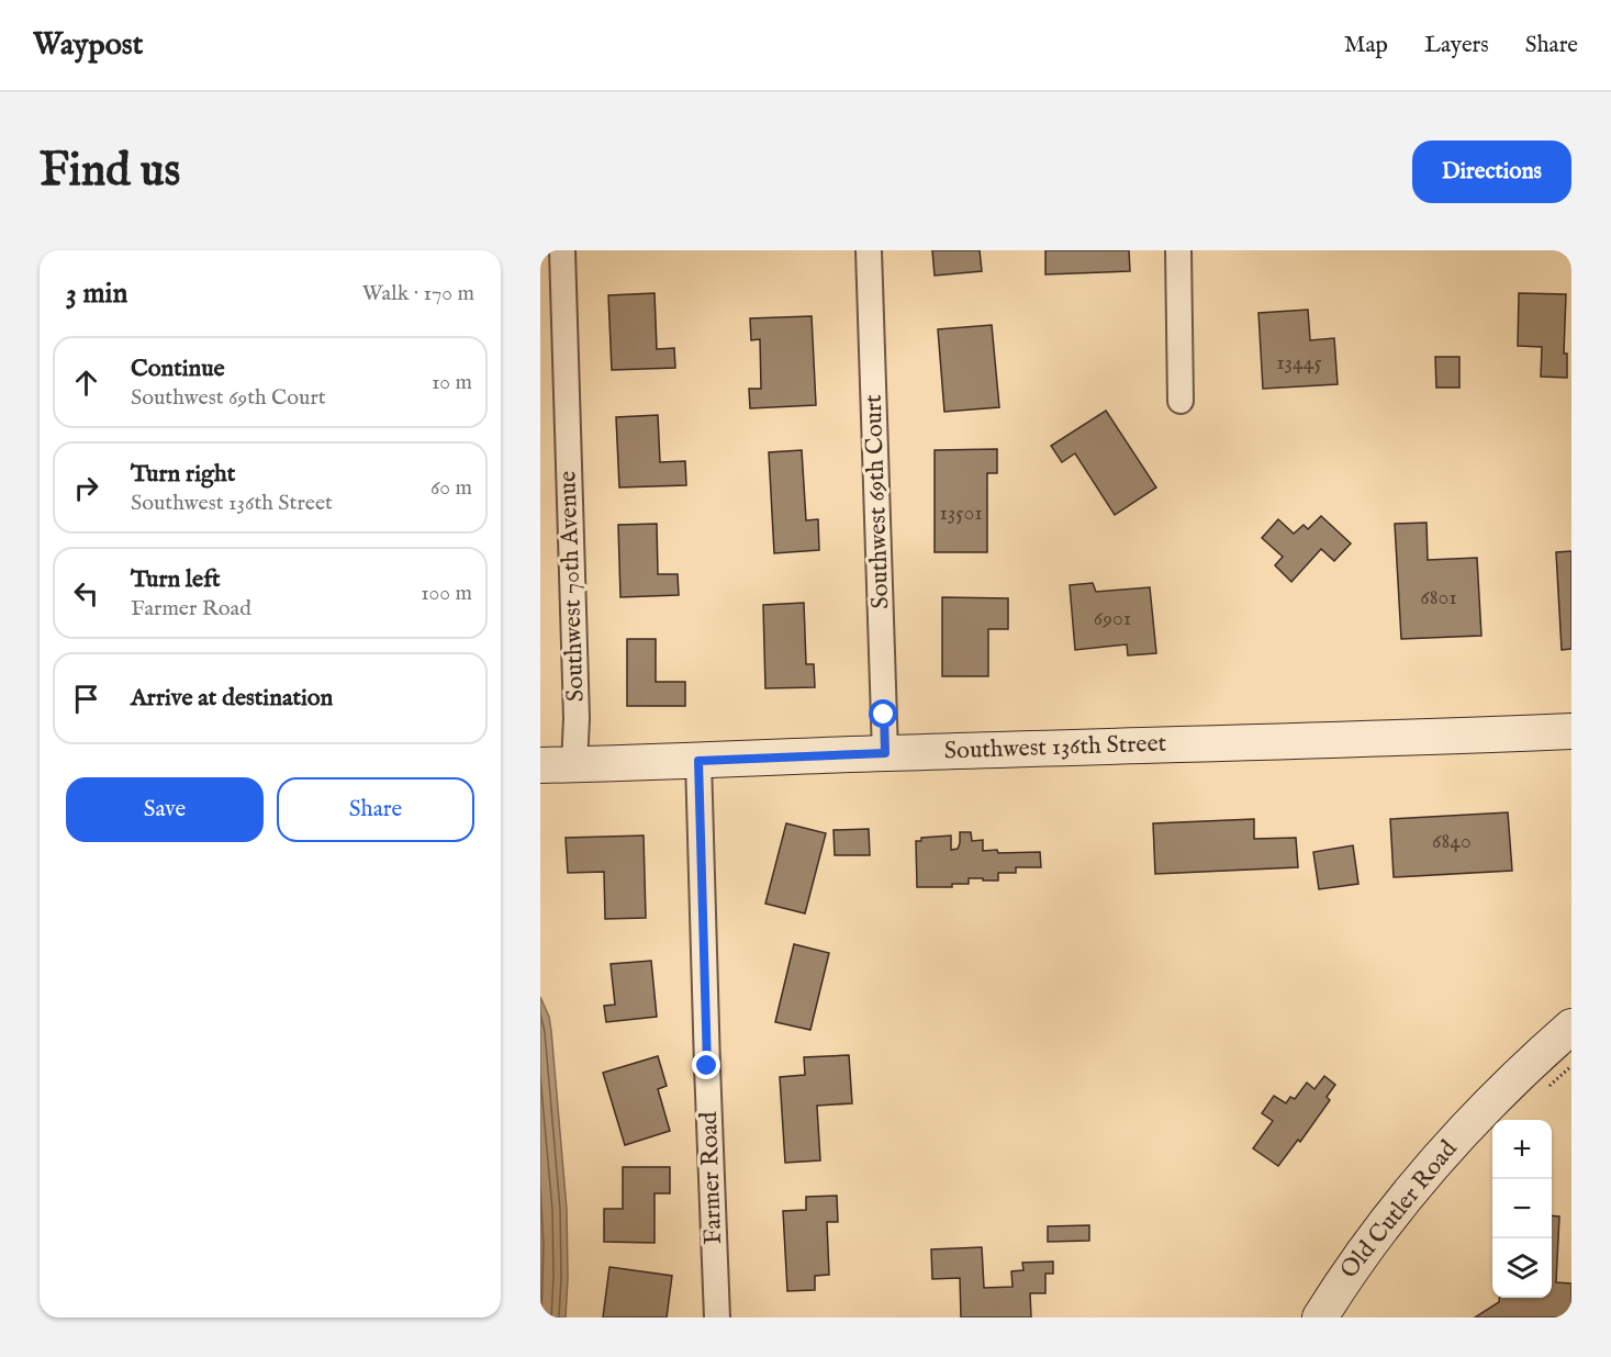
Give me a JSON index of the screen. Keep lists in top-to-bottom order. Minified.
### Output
{"streets":{"street":["Southwest 69th Court","Southwest 70th Avenue","Southwest 136th Street","Farmer Road","Old Cutler Road"]},"crossings":[["Southwest 69th Court","Southwest 136th Street"],["Southwest 70th Avenue","Southwest 136th Street"],["Southwest 136th Street","Farmer Road"]],"house_numbers":["13445","13501","6801","6901","6840"],"page":{"header":"Waypost","nav":["Map","Layers","Share"],"buttons":["Directions",["Save","Share"]],"title":"Find us","heading":["3 min","Walk · 170 m"],"list":[["Continue","Southwest 69th Court","10 m"],["Turn right","Southwest 136th Street","60 m"],["Turn left","Farmer Road","100 m"],"Arrive at destination"],"map_buttons":["+","−"]}}
